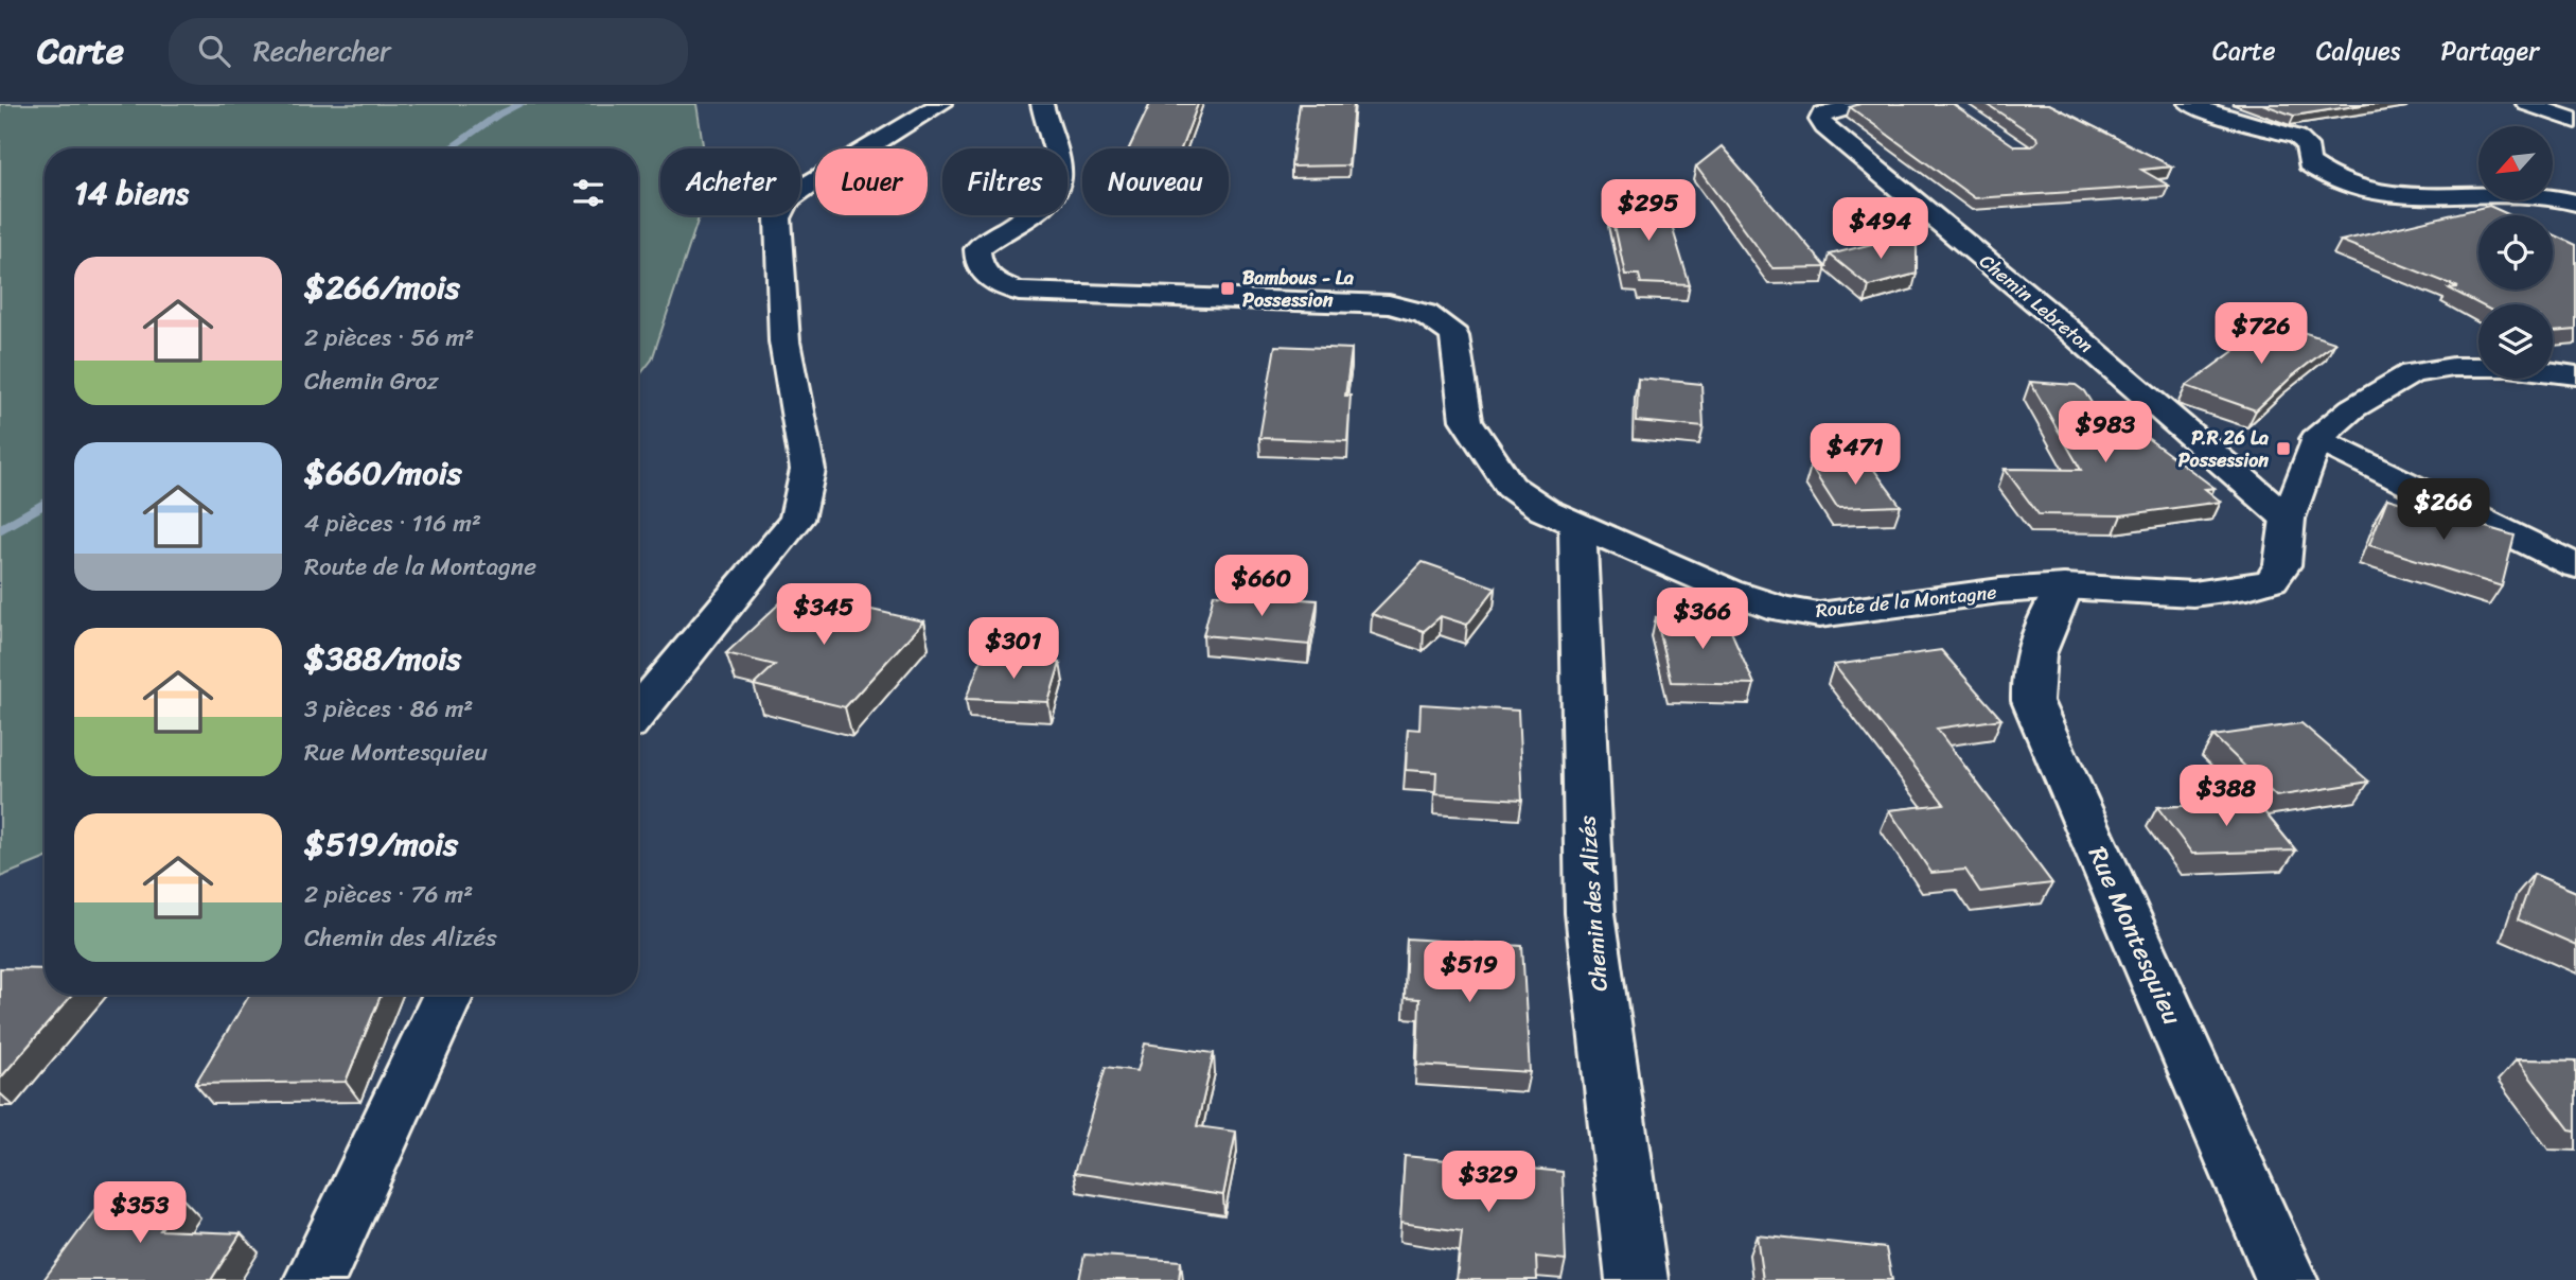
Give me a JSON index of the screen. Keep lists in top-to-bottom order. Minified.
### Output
{"streets":{"street":["Chemin Lebreton","Route de la Montagne","Chemin des Alizés","Rue Montesquieu"]},"crossings":[["Chemin Lebreton","Route de la Montagne"],["Route de la Montagne","Chemin des Alizés"],["Route de la Montagne","Rue Montesquieu"]],"places":{"transit":["Bambous - La Possession","P.R 26 La Possession"]},"north":"bottom left","page":{"header":"Carte","search":"Rechercher","nav":["Carte","Calques","Partager"],"chip":["Acheter","Louer","Filtres","Nouveau"],"heading":"14 biens","price":["$295","$494","$726","$983","$471","$266","$660","$345","$366","$301","$388","$519","$329","$353"],"list":[{"name":"$266/mois","note":"2 pièces · 56 m² · Chemin Groz"},{"name":"$660/mois","note":"4 pièces · 116 m² · Route de la Montagne"},{"name":"$388/mois","note":"3 pièces · 86 m² · Rue Montesquieu"},{"name":"$519/mois","note":"2 pièces · 76 m² · Chemin des Alizés"}]}}
